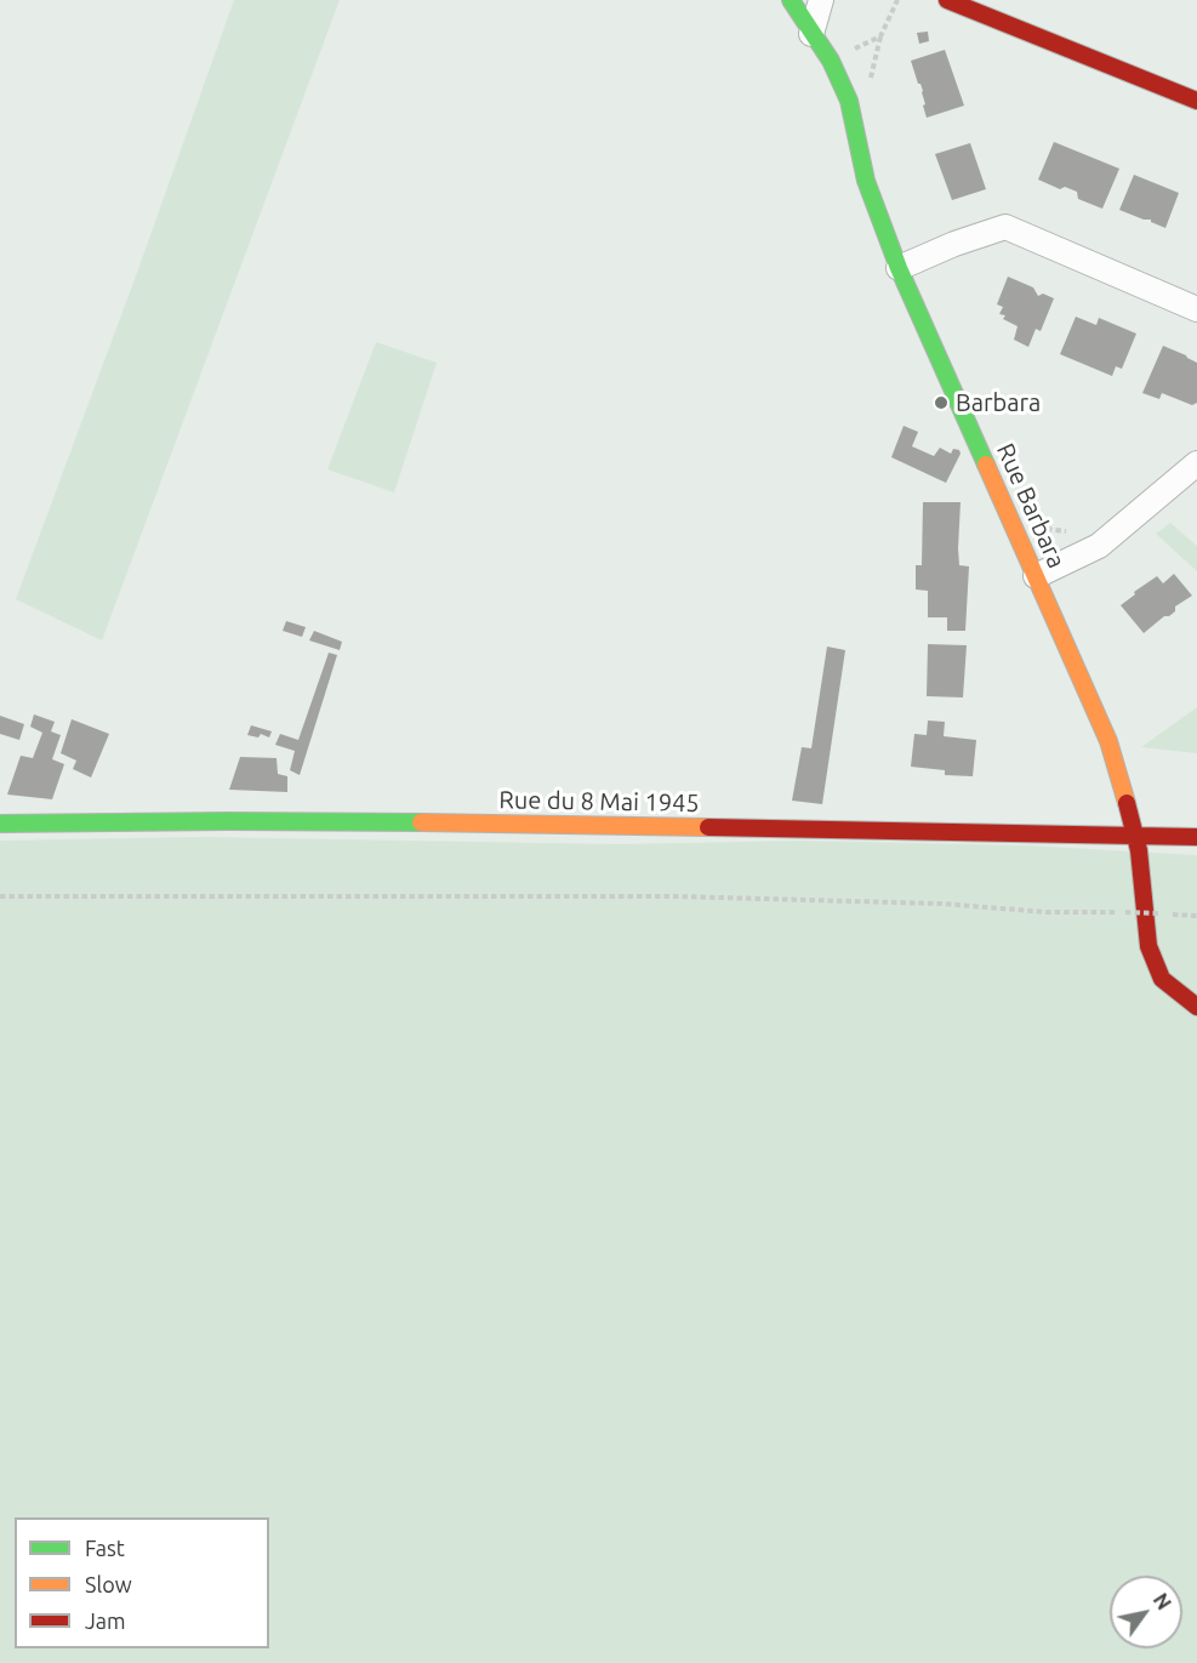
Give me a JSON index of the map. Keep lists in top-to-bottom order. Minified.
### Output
{"streets":{"street":["Rue Barbara","Rue du 8 Mai 1945"]},"crossings":[["Rue Barbara","Rue du 8 Mai 1945"]],"places":["Barbara"],"legend":["Fast","Slow","Jam"],"north":"top right"}
